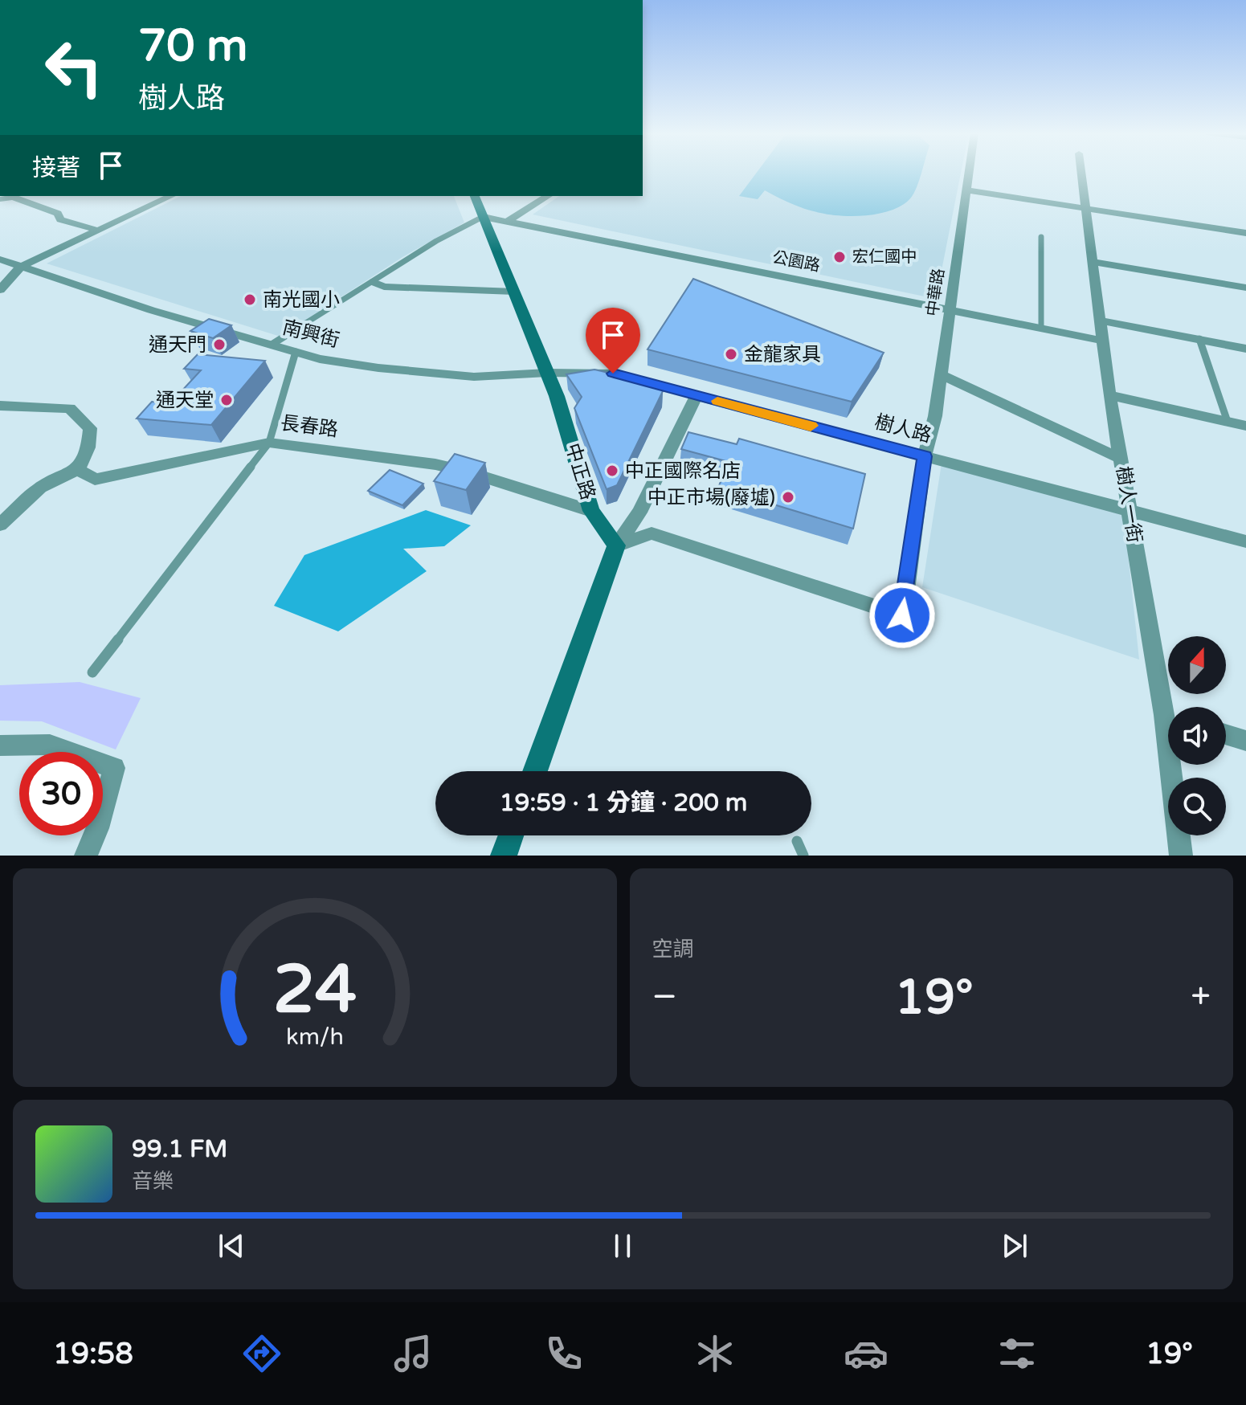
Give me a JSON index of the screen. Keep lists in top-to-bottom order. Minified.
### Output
{"streets":{"main road":["中正路"],"street":["公園路","中華路","南興街","長春路","樹人路","樹人一街"]},"crossings":[["公園路","中華路"],["公園路","中正路"],["公園路","樹人一街"],["中華路","樹人路"],["中華路","中正路"],["南興街","樹人路"],["南興街","中正路"],["長春路","中正路"],["樹人路","中正路"],["樹人路","樹人一街"]],"places":["宏仁國中","南光國小","通天門","金龍家具","通天堂","中正國際名店","中正市場(廢墟)"],"north":"top","page":{"turn":["70 m","樹人路"],"then":"接著","limit":"30","trip":"19:59 · 1 分鐘 · 200 m","tile":"空調","heat":["−","19°","+"],"song":["99.1 FM","音樂"],"tabs":["19:58","19°"],"gauge":["24","km/h"]}}
